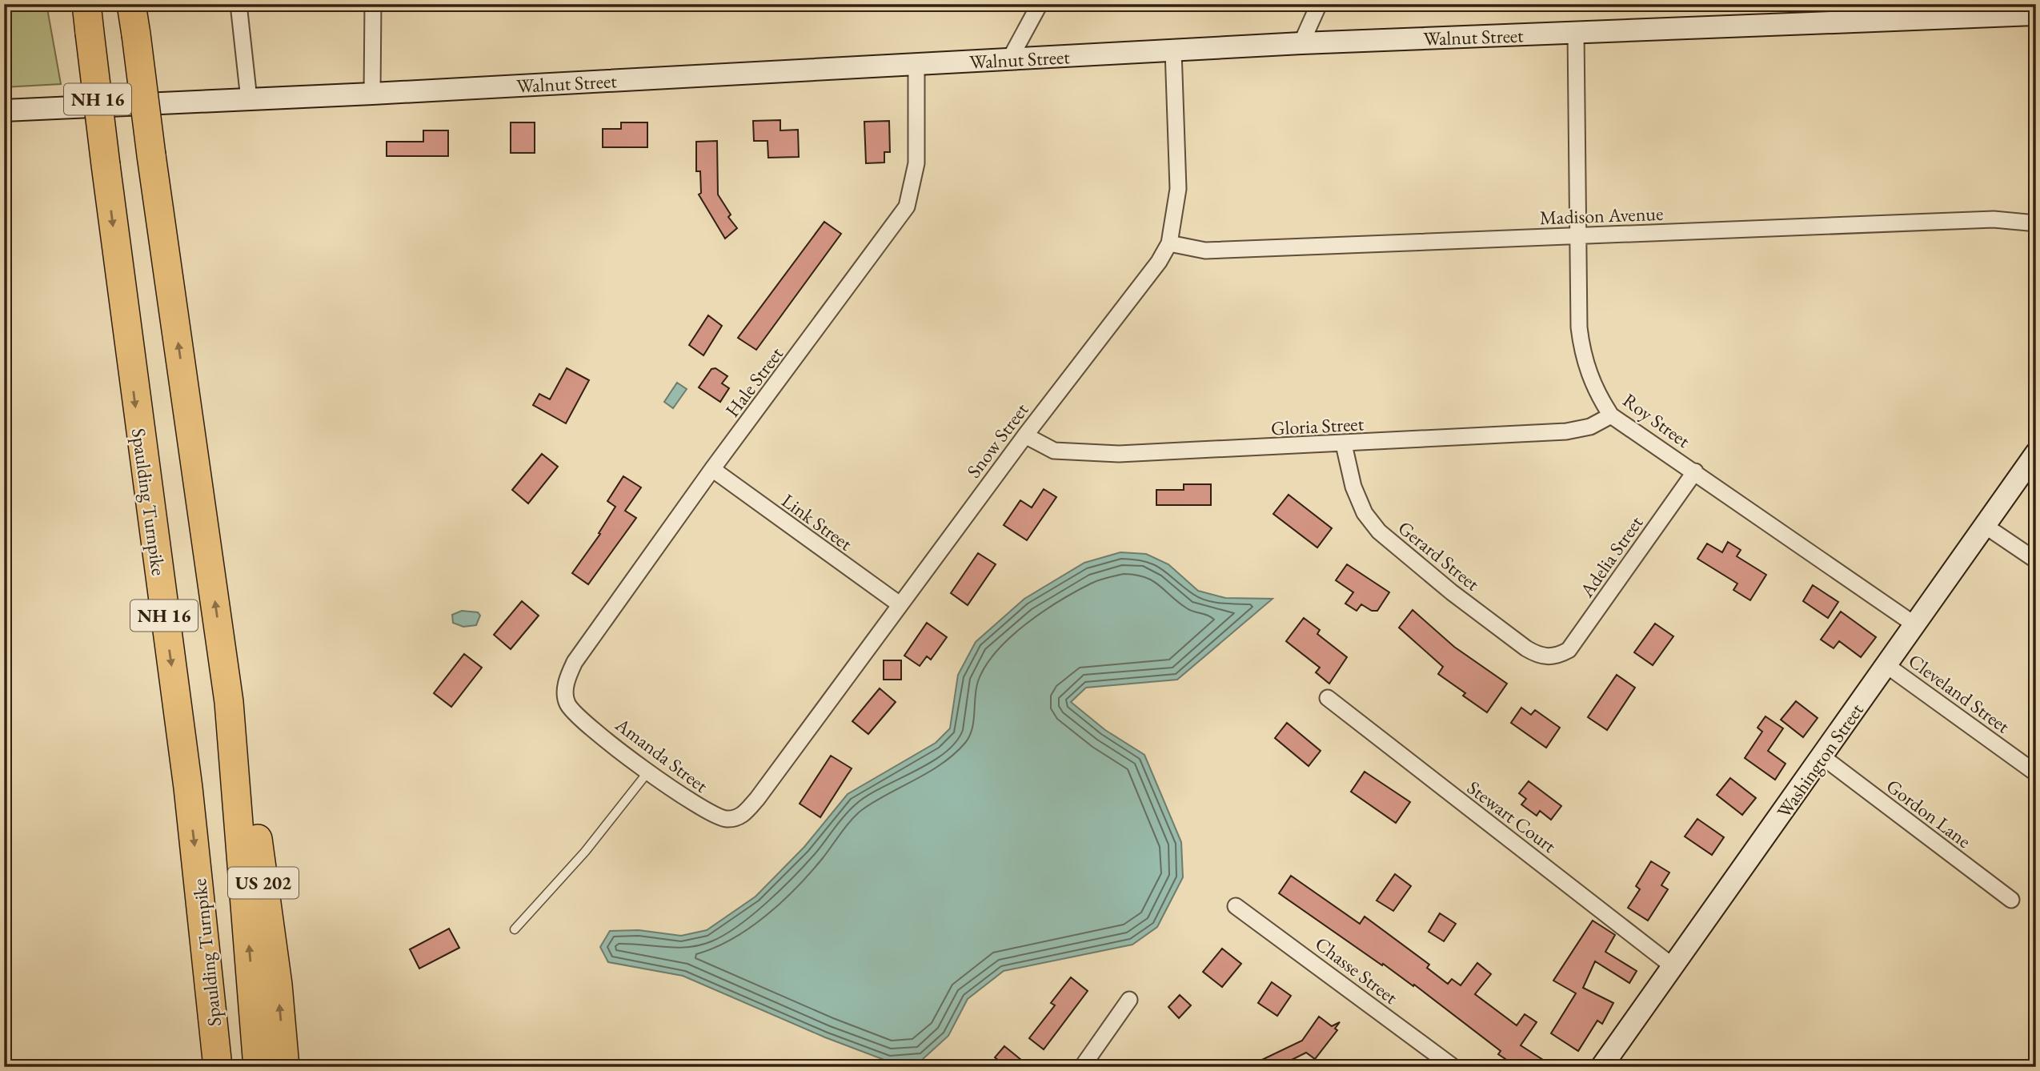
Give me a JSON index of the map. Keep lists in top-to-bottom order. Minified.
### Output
{"streets":{"highway":["NH 16","Spaulding Turnpike","US 202"],"main road":["Walnut Street","Washington Street"],"street":["Madison Avenue","Hale Street","Roy Street","Gloria Street","Snow Street","Link Street","Gerard Street","Adelia Street","Cleveland Street","Amanda Street","Gordon Lane","Stewart Court","Chasse Street"]},"crossings":[["Walnut Street","Hale Street"],["Walnut Street","Roy Street"],["Walnut Street","Snow Street"],["NH 16","US 202"],["Madison Avenue","Roy Street"],["Madison Avenue","Snow Street"],["Hale Street","Link Street"],["Hale Street","Amanda Street"],["Roy Street","Gloria Street"],["Roy Street","Adelia Street"],["Roy Street","Washington Street"],["Gloria Street","Snow Street"],["Gloria Street","Gerard Street"],["Snow Street","Link Street"],["Snow Street","Amanda Street"],["Gerard Street","Adelia Street"],["Cleveland Street","Washington Street"],["Washington Street","Gordon Lane"],["Washington Street","Stewart Court"]]}
